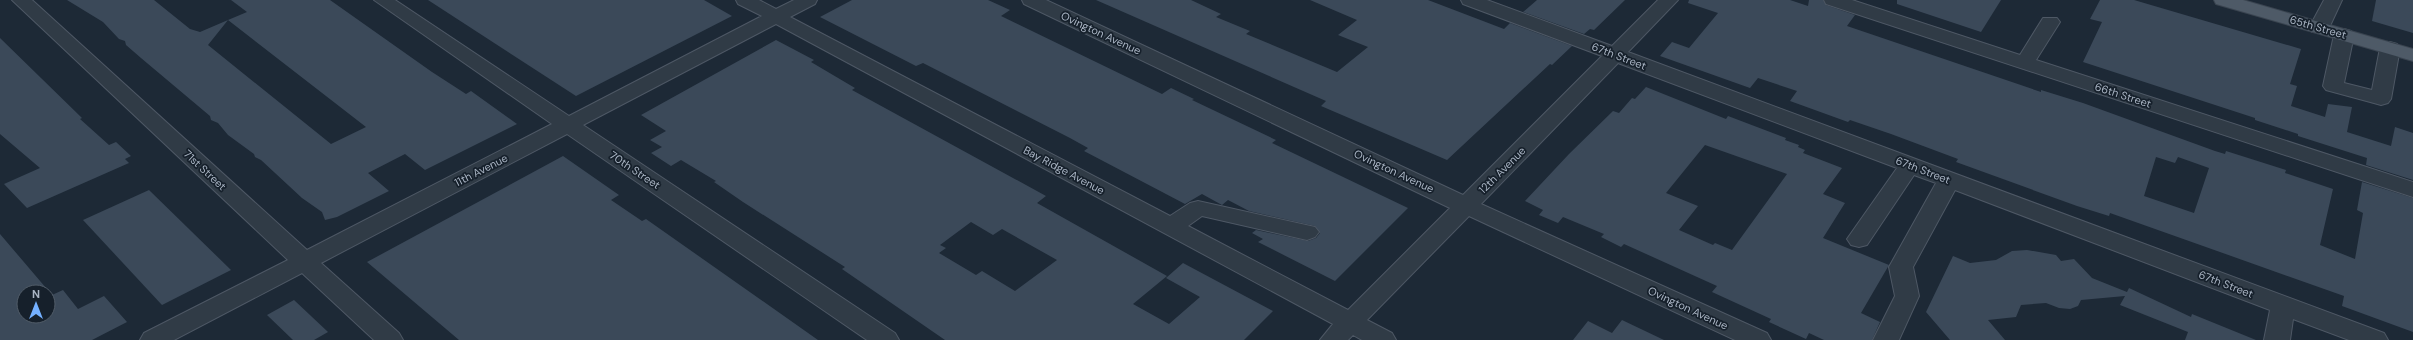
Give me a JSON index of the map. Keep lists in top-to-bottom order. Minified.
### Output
{"streets":{"main road":["65th Street"],"street":["Ovington Avenue","67th Street","66th Street","71st Street","11th Avenue","70th Street","Bay Ridge Avenue","12th Avenue"]},"crossings":[["Ovington Avenue","12th Avenue"],["67th Street","12th Avenue"],["71st Street","11th Avenue"],["11th Avenue","70th Street"],["11th Avenue","Bay Ridge Avenue"],["Bay Ridge Avenue","12th Avenue"]],"north":"top"}
